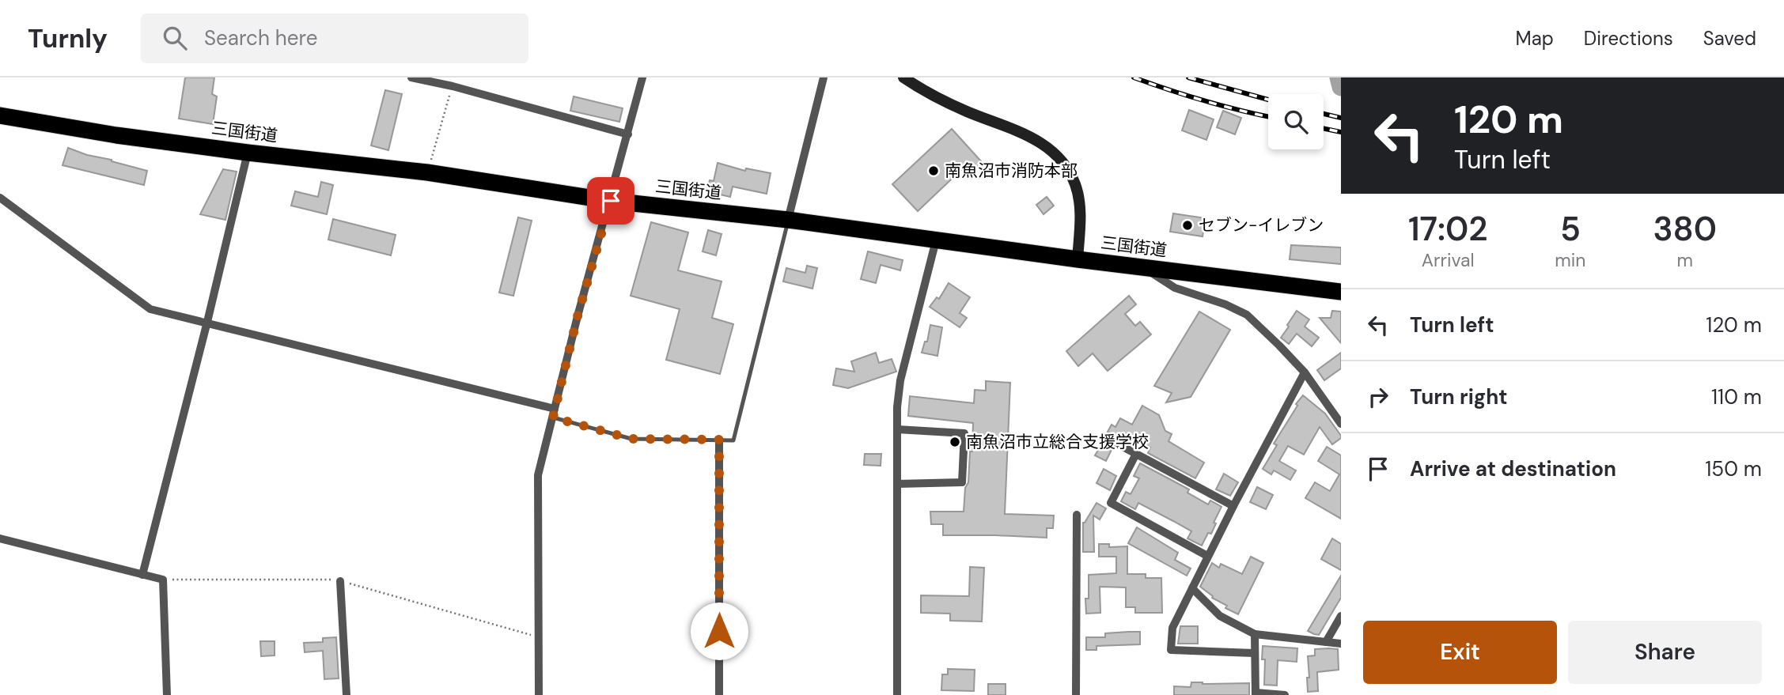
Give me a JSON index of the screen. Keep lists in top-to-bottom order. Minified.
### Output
{"streets":{"highway":["三国街道"]},"places":["南魚沼市消防本部","セブン-イレブン","南魚沼市立総合支援学校"],"page":{"header":"Turnly","search":"Search here","nav":["Map","Directions","Saved"],"turn":["120 m","Turn left"],"eta":["17:02","Arrival","5","min","380","m"],"list":[{"name":"Turn left","value":"120 m"},{"name":"Turn right","value":"110 m"},{"name":"Arrive at destination","value":"150 m"}],"buttons":["Exit","Share"]}}
